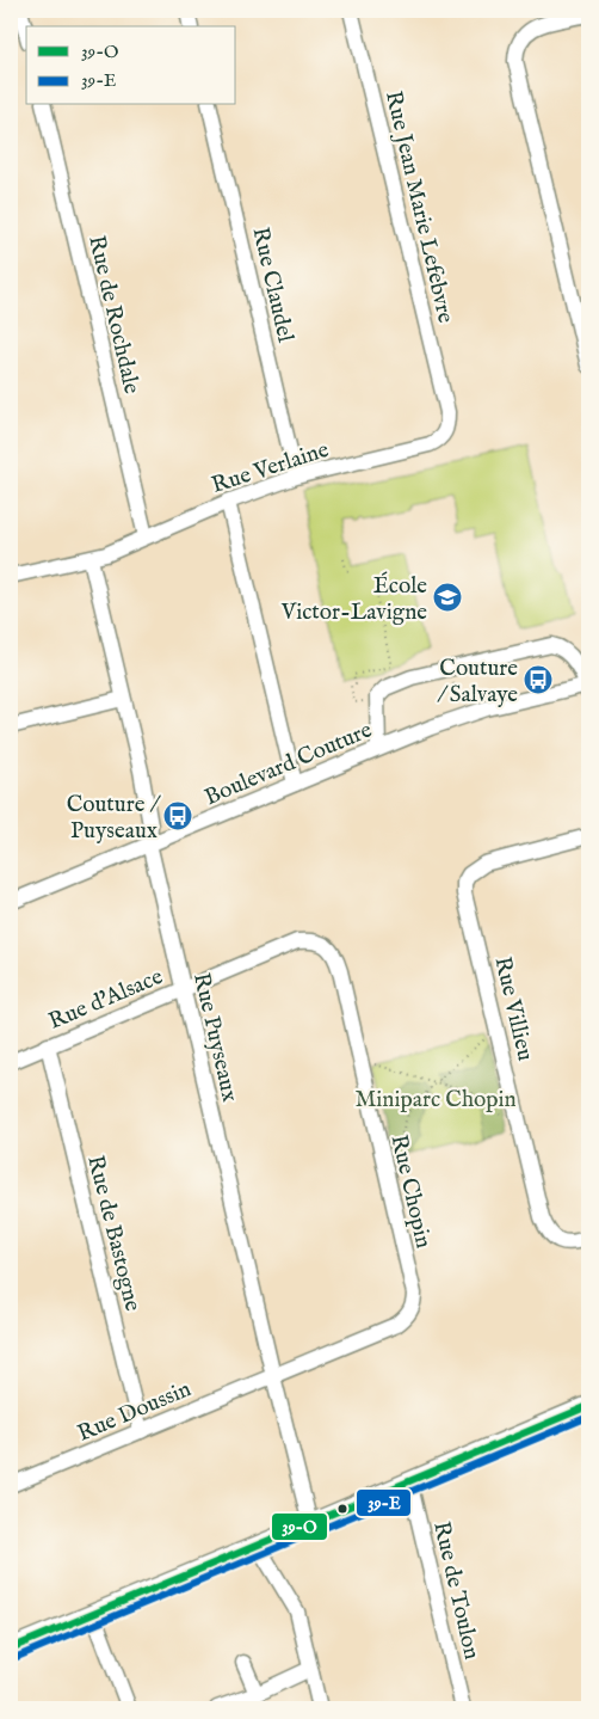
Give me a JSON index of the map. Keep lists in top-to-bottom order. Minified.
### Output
{"streets":{"street":["Rue Jean Marie Lefebvre","Rue Claudel","Rue de Rochdale","Rue Verlaine","Boulevard Couture","Rue d'Alsace","Rue Villieu","Rue Puyseaux","Rue Chopin","Rue de Bastogne","Rue Doussin","Rue de Toulon"]},"crossings":[["Rue Jean Marie Lefebvre","Rue Verlaine"],["Rue Claudel","Rue Verlaine"],["Rue de Rochdale","Rue Verlaine"],["Rue Verlaine","Rue Puyseaux"],["Boulevard Couture","Rue Puyseaux"],["Rue d'Alsace","Rue Puyseaux"],["Rue d'Alsace","Rue Chopin"],["Rue d'Alsace","Rue de Bastogne"],["Rue Puyseaux","Rue Chopin"],["Rue Puyseaux","Rue Doussin"],["Rue Chopin","Rue Doussin"],["Rue de Bastogne","Rue Doussin"]],"parks":["Miniparc Chopin"],"places":{"school or university":["École Victor-Lavigne"],"bus stop":["Couture / Salvaye","Couture / Puyseaux"]},"lines":["transit line 39-O","transit line 39-E"],"legend":["39-O","39-E"]}
